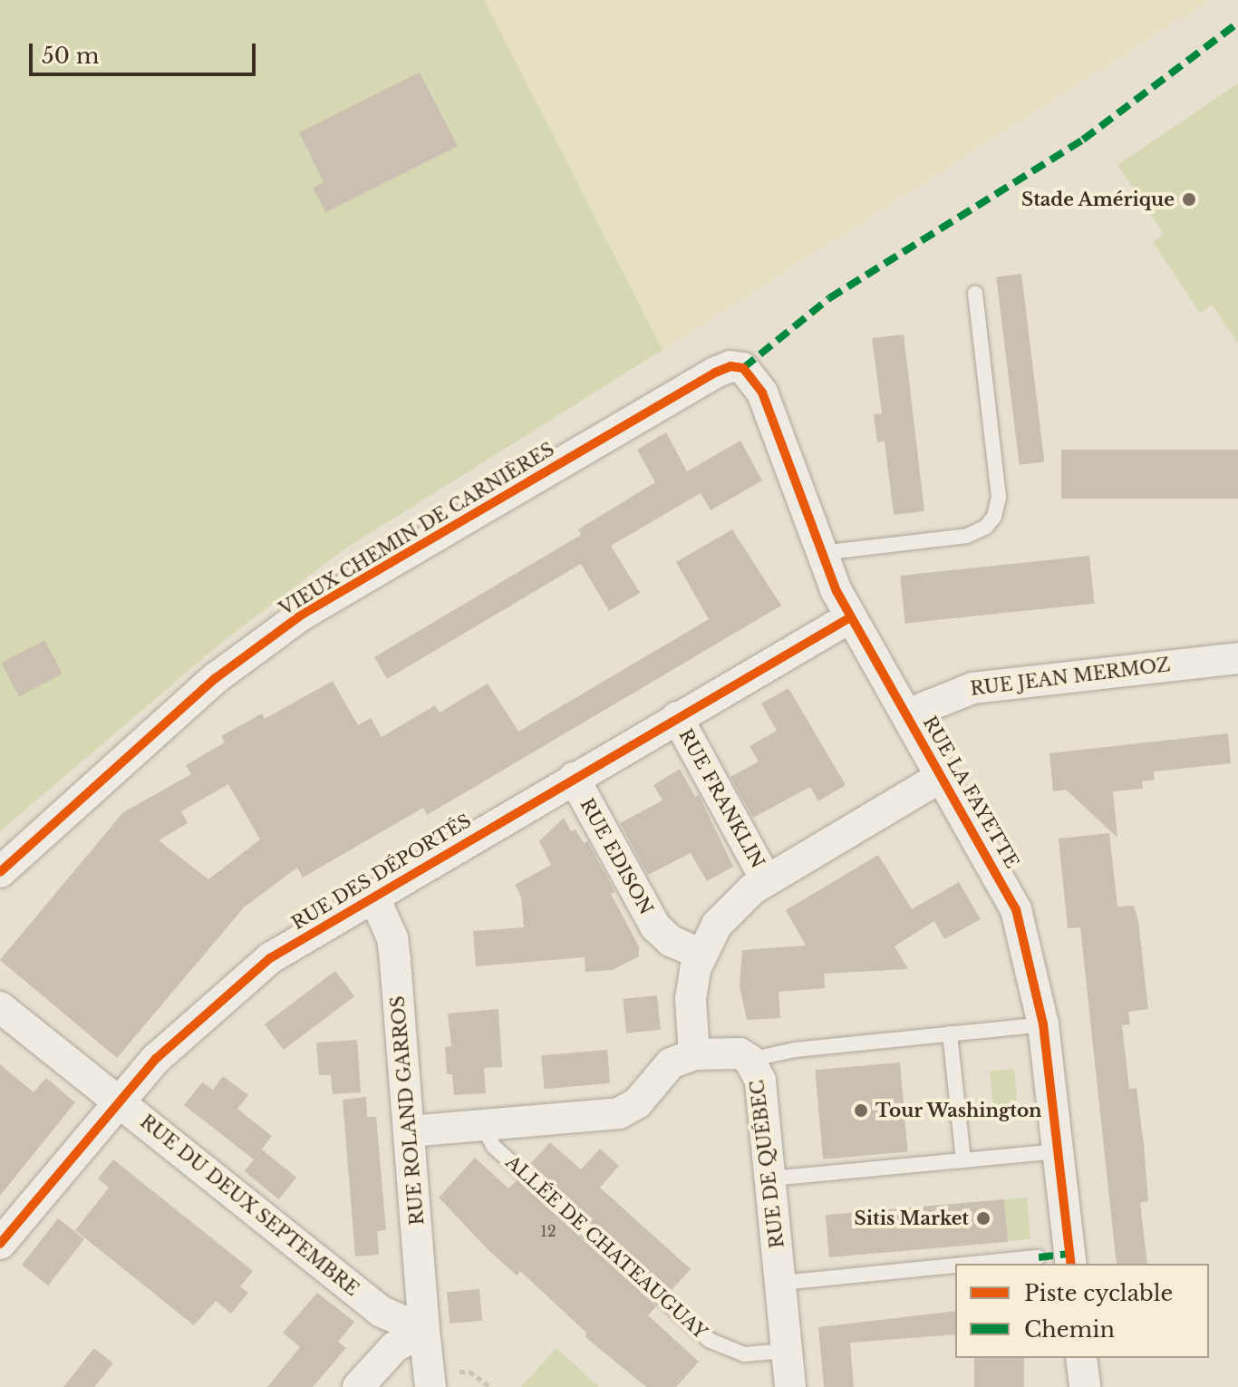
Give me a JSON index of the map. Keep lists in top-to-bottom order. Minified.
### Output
{"streets":{"street":["VIEUX CHEMIN DE CARNIÈRES","RUE JEAN MERMOZ","RUE LA FAYETTE","RUE FRANKLIN","RUE EDISON","RUE DES DÉPORTÉS","RUE ROLAND GARROS","RUE DE QUÉBEC","RUE DU DEUX SEPTEMBRE"],"lane":["ALLÉE DE CHATEAUGUAY"]},"crossings":[["VIEUX CHEMIN DE CARNIÈRES","RUE LA FAYETTE"],["RUE JEAN MERMOZ","RUE LA FAYETTE"],["RUE LA FAYETTE","RUE DES DÉPORTÉS"],["RUE FRANKLIN","RUE DES DÉPORTÉS"],["RUE EDISON","RUE DES DÉPORTÉS"],["RUE DES DÉPORTÉS","RUE ROLAND GARROS"],["RUE DES DÉPORTÉS","RUE DU DEUX SEPTEMBRE"],["RUE ROLAND GARROS","RUE DU DEUX SEPTEMBRE"],["RUE DE QUÉBEC","ALLÉE DE CHATEAUGUAY"]],"places":["Stade Amérique","Tour Washington","Sitis Market"],"house_numbers":["12"],"legend":["Piste cyclable","Chemin"],"scale_bar":"50 m"}
